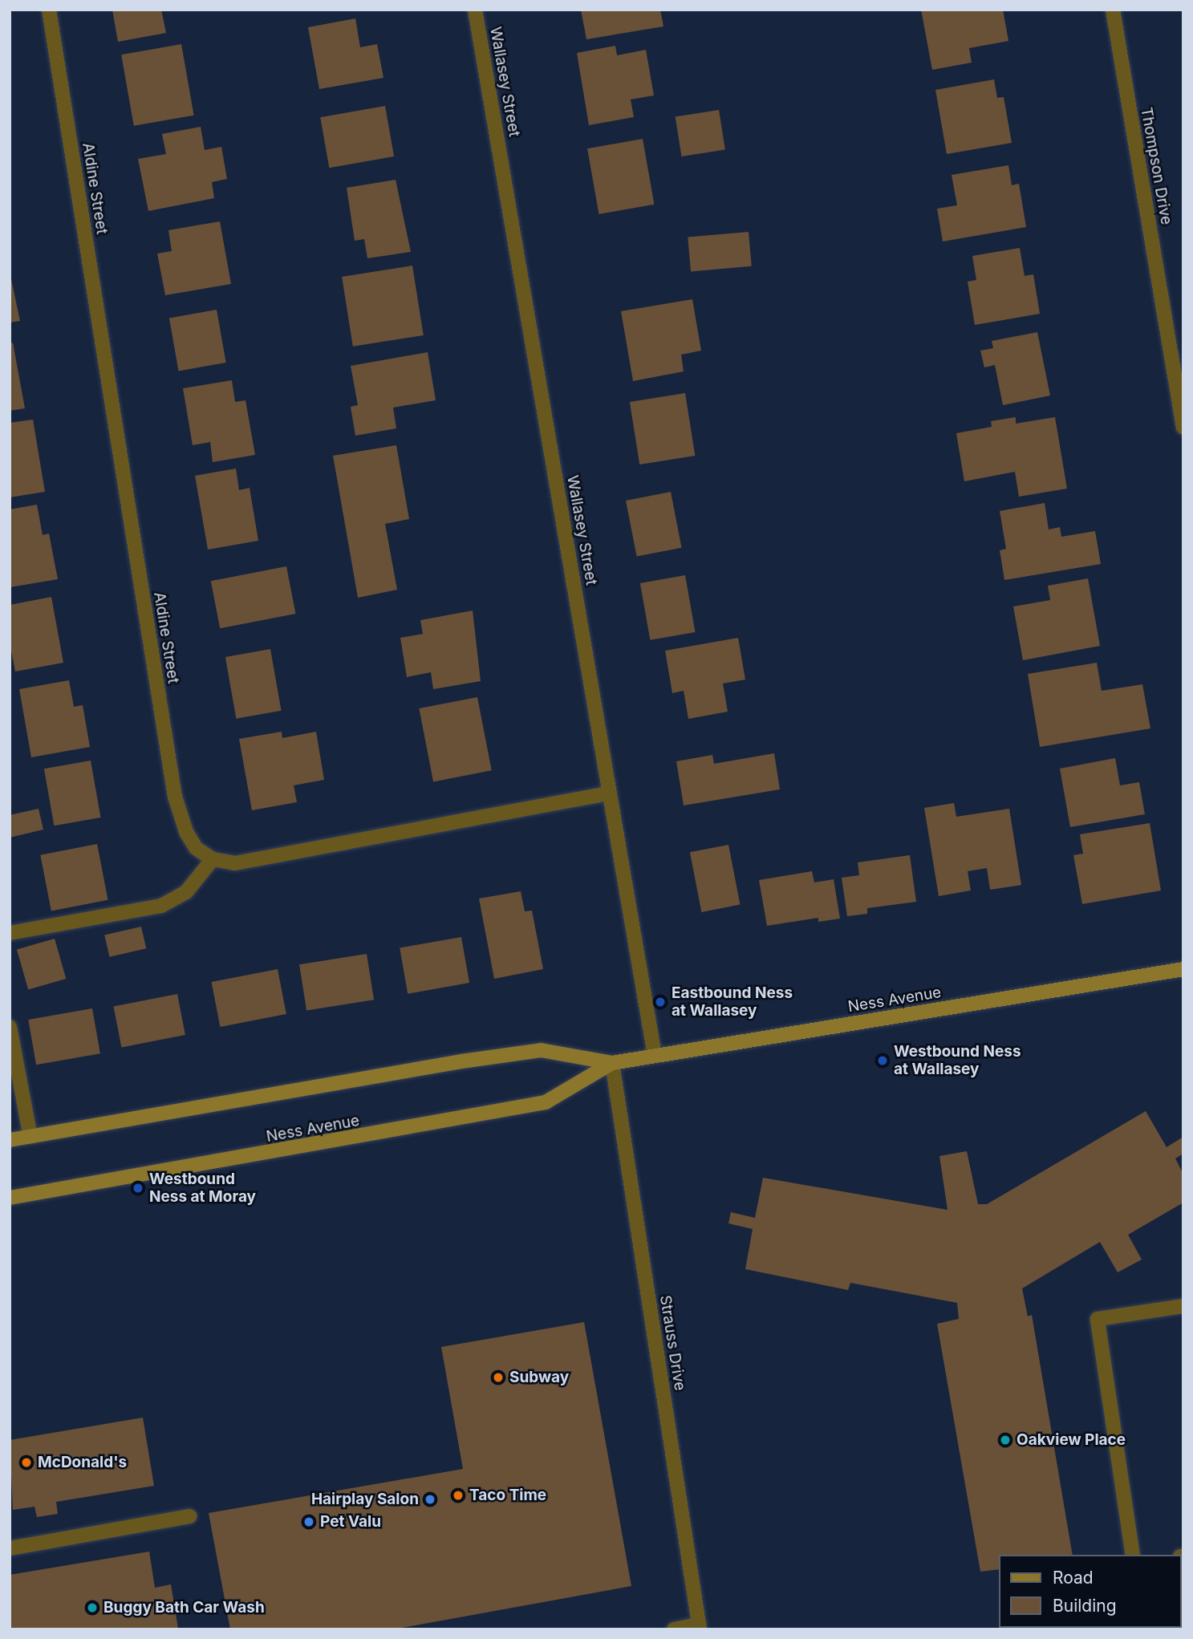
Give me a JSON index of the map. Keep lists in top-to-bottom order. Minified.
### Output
{"streets":{"main road":["Ness Avenue"],"street":["Wallasey Street","Thompson Drive","Aldine Street","Strauss Drive"]},"crossings":[["Wallasey Street","Ness Avenue"],["Ness Avenue","Strauss Drive"]],"places":["Eastbound Ness at Wallasey","Westbound Ness at Wallasey","Westbound Ness at Moray","Subway","Oakview Place","McDonald's","Taco Time","Hairplay Salon","Pet Valu","Buggy Bath Car Wash"],"legend":["Road","Building"]}
